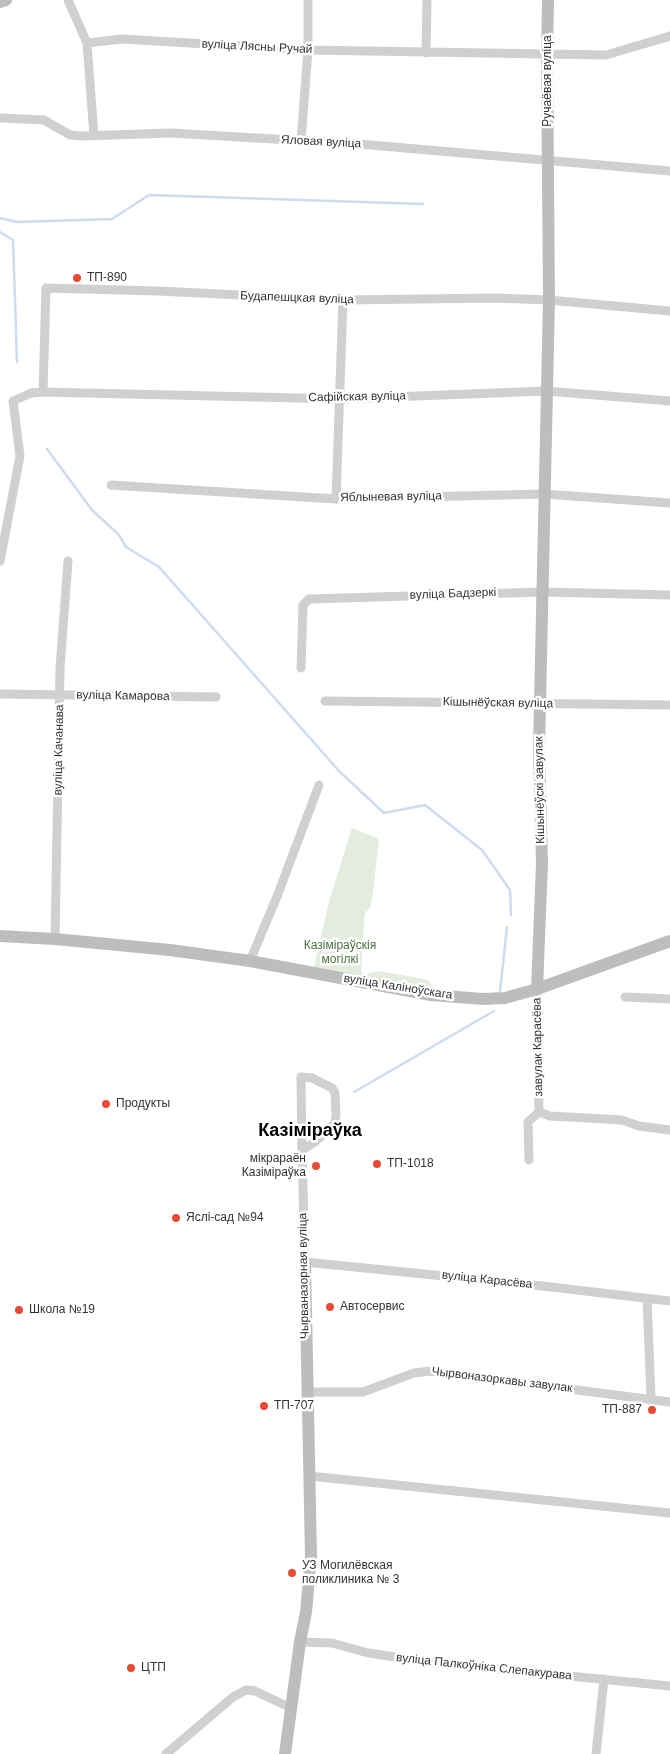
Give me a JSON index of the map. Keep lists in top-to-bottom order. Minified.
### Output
{"streets":{"street":["вуліца Лясны Ручай","Ручаёвая вуліца","Яловая вуліца","Будапешцкая вуліца","Сафійская вуліца","Яблыневая вуліца","вуліца Бадзеркі","вуліца Камарова","Кішынёўская вуліца","вуліца Качанава","Кішынёўскі завулак","вуліца Каліноўскага","завулак Карасёва","Чырваназорная вуліца","вуліца Карасёва","Чырвоназоркавы завулак","вуліца Палкоўніка Слепакурава"]},"crossings":[["вуліца Лясны Ручай","Ручаёвая вуліца"],["Ручаёвая вуліца","Яловая вуліца"],["Ручаёвая вуліца","Будапешцкая вуліца"],["Будапешцкая вуліца","Сафійская вуліца"],["вуліца Бадзеркі","Кішынёўскі завулак"],["вуліца Камарова","вуліца Качанава"],["Кішынёўская вуліца","Кішынёўскі завулак"],["вуліца Качанава","вуліца Каліноўскага"],["Кішынёўскі завулак","вуліца Каліноўскага"],["Кішынёўскі завулак","завулак Карасёва"],["вуліца Каліноўскага","завулак Карасёва"],["Чырваназорная вуліца","вуліца Карасёва"],["Чырваназорная вуліца","Чырвоназоркавы завулак"],["Чырваназорная вуліца","вуліца Палкоўніка Слепакурава"]],"districts":["Казіміраўка"],"parks":["Казіміраўскія могілкі"],"places":["ТП-890","Продукты","ТП-1018","мікрараён Казіміраўка","Яслі-сад №94","Автосервис","Школа №19","ТП-707","ТП-887","УЗ Могилёвская поликлиника № 3","ЦТП"]}
